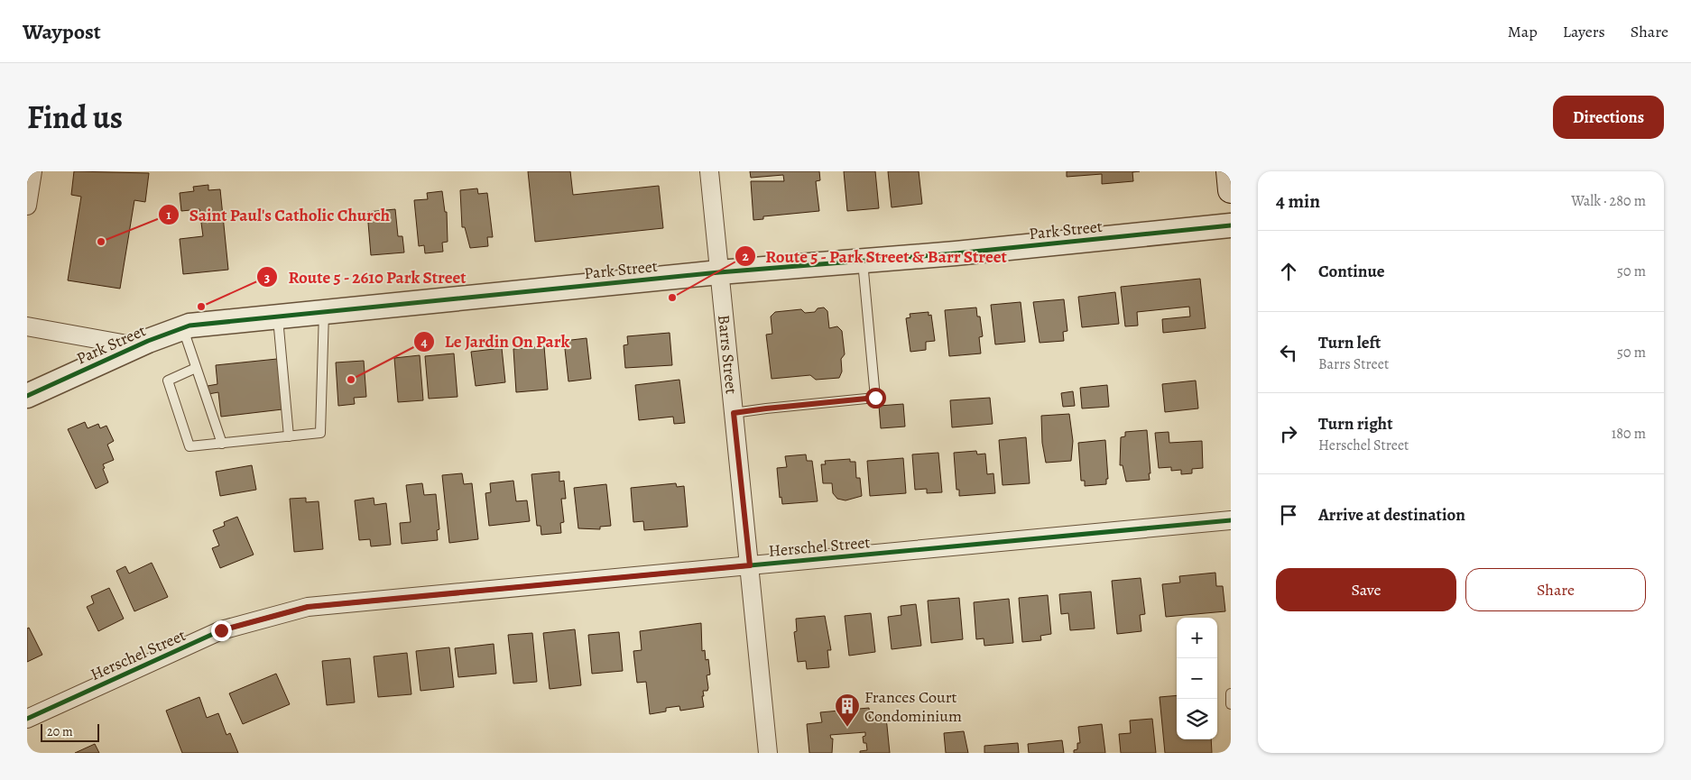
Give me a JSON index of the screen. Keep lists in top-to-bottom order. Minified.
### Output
{"streets":{"street":["Park Street","Barrs Street","Herschel Street"]},"crossings":[["Park Street","Barrs Street"],["Barrs Street","Herschel Street"]],"places":{"other":["Saint Paul's Catholic Church","Route 5 - Park Street & Barr Street","Route 5 - 2610 Park Street","Le Jardin On Park"],"building":["Frances Court Condominium"]},"scale_bar":"20 m","page":{"header":"Waypost","nav":["Map","Layers","Share"],"title":"Find us","buttons":["Directions",["Save","Share"]],"heading":["4 min","Walk · 280 m"],"list":[["Continue","50 m"],["Turn left","Barrs Street","50 m"],["Turn right","Herschel Street","180 m"],"Arrive at destination"],"map_buttons":["+","−"],"scale":"20 m"}}
